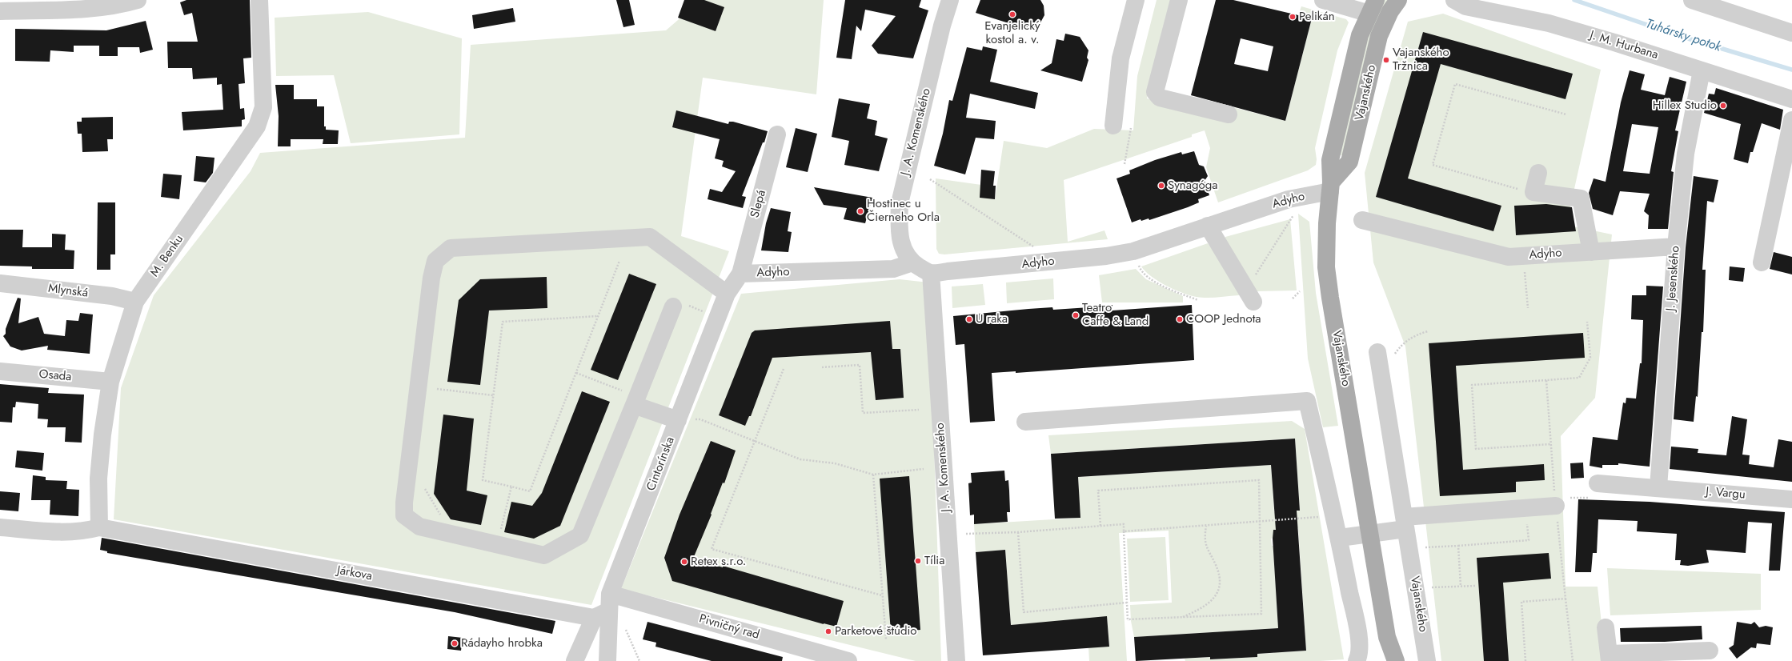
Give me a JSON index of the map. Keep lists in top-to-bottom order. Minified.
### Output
{"streets":{"main road":["Vajanského"],"street":["J. M. Hurbana","J. A. Komenského","Adyho","Slepá","M. Benku","J. Jesenského","Mlynská","Osada","Cintorínska","J. Vargu","Járkova","Pivničný rad"]},"crossings":[["J. M. Hurbana","J. Jesenského"],["Vajanského","Adyho"],["J. A. Komenského","Adyho"],["Adyho","Slepá"],["Adyho","J. Jesenského"],["Adyho","Cintorínska"],["Slepá","Cintorínska"],["M. Benku","Mlynská"],["M. Benku","Osada"],["M. Benku","Járkova"],["J. Jesenského","J. Vargu"],["Cintorínska","Járkova"],["Cintorínska","Pivničný rad"],["Járkova","Pivničný rad"]],"water":["Tuhársky potok"],"places":["Evanjelický kostol a. v.","Pelikán","Vajanského Tržnica","Hillex Studio","Synagóga","Hostinec u Čierneho Orla","Teatro Caffe & Land","U raka","COOP Jednota","Tília","Retex s.r.o.","Parketové štúdio","Rádayho hrobka"]}
